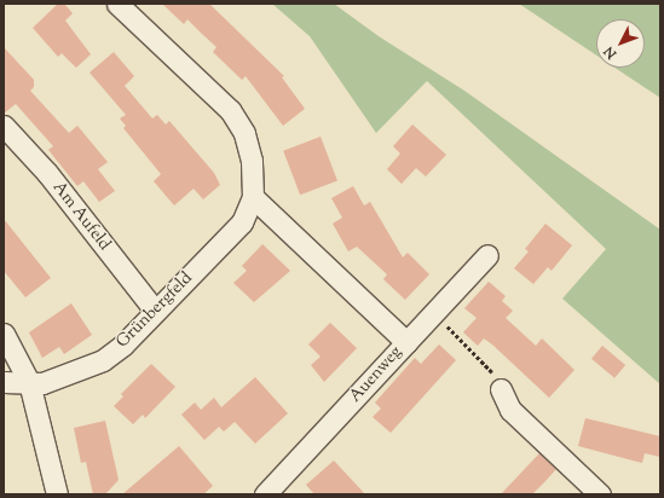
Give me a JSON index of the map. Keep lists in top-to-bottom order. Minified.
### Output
{"streets":{"street":["Am Aufeld","Grünbergfeld","Auenweg"]},"crossings":[["Am Aufeld","Grünbergfeld"]],"north":"bottom left"}
